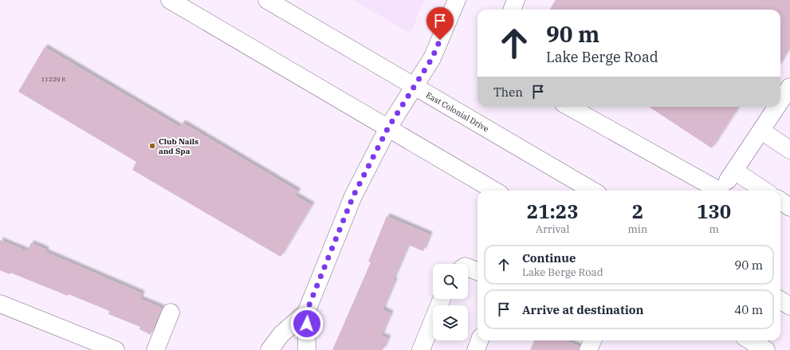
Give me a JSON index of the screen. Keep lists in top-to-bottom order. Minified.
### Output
{"streets":{"main road":["East Colonial Drive"]},"places":["Club Nails and Spa"],"house_numbers":["11229 E"],"page":{"turn":["90 m","Lake Berge Road"],"then":"Then","eta":["21:23","Arrival","2","min","130","m"],"list":[{"name":"Continue","note":"Lake Berge Road","value":"90 m"},{"name":"Arrive at destination","value":"40 m"}]}}
